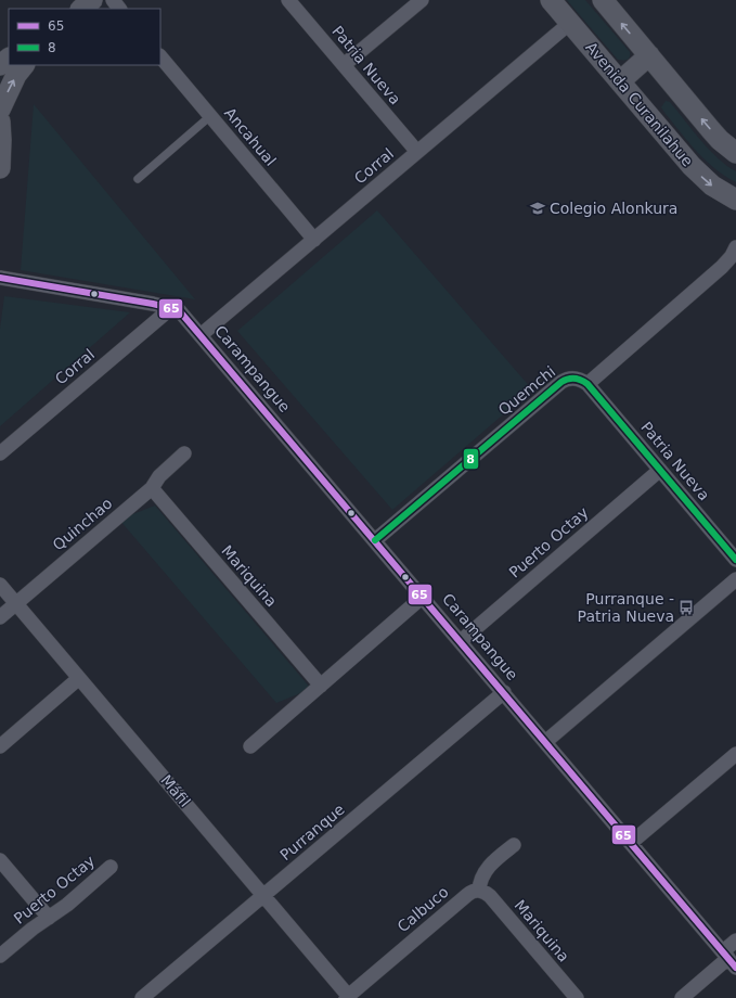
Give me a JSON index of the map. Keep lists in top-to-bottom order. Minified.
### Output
{"streets":{"main road":["Avenida Curanilahue"],"street":["Patria Nueva","Ancahual","Corral","Carampangue","Quemchi","Quinchao","Puerto Octay","Mariquina","Máfil","Purranque","Calbuco"]},"crossings":[["Patria Nueva","Corral"],["Patria Nueva","Quemchi"],["Patria Nueva","Puerto Octay"],["Avenida Curanilahue","Corral"],["Ancahual","Corral"],["Corral","Carampangue"],["Carampangue","Quemchi"],["Carampangue","Puerto Octay"],["Carampangue","Purranque"],["Quinchao","Mariquina"],["Quinchao","Máfil"],["Mariquina","Calbuco"],["Máfil","Purranque"],["Máfil","Calbuco"]],"places":{"school or university":["Colegio Alonkura"],"bus stop":["Purranque - Patria Nueva"]},"lines":["transit line 65","transit line 8"],"legend":["65","8"]}
